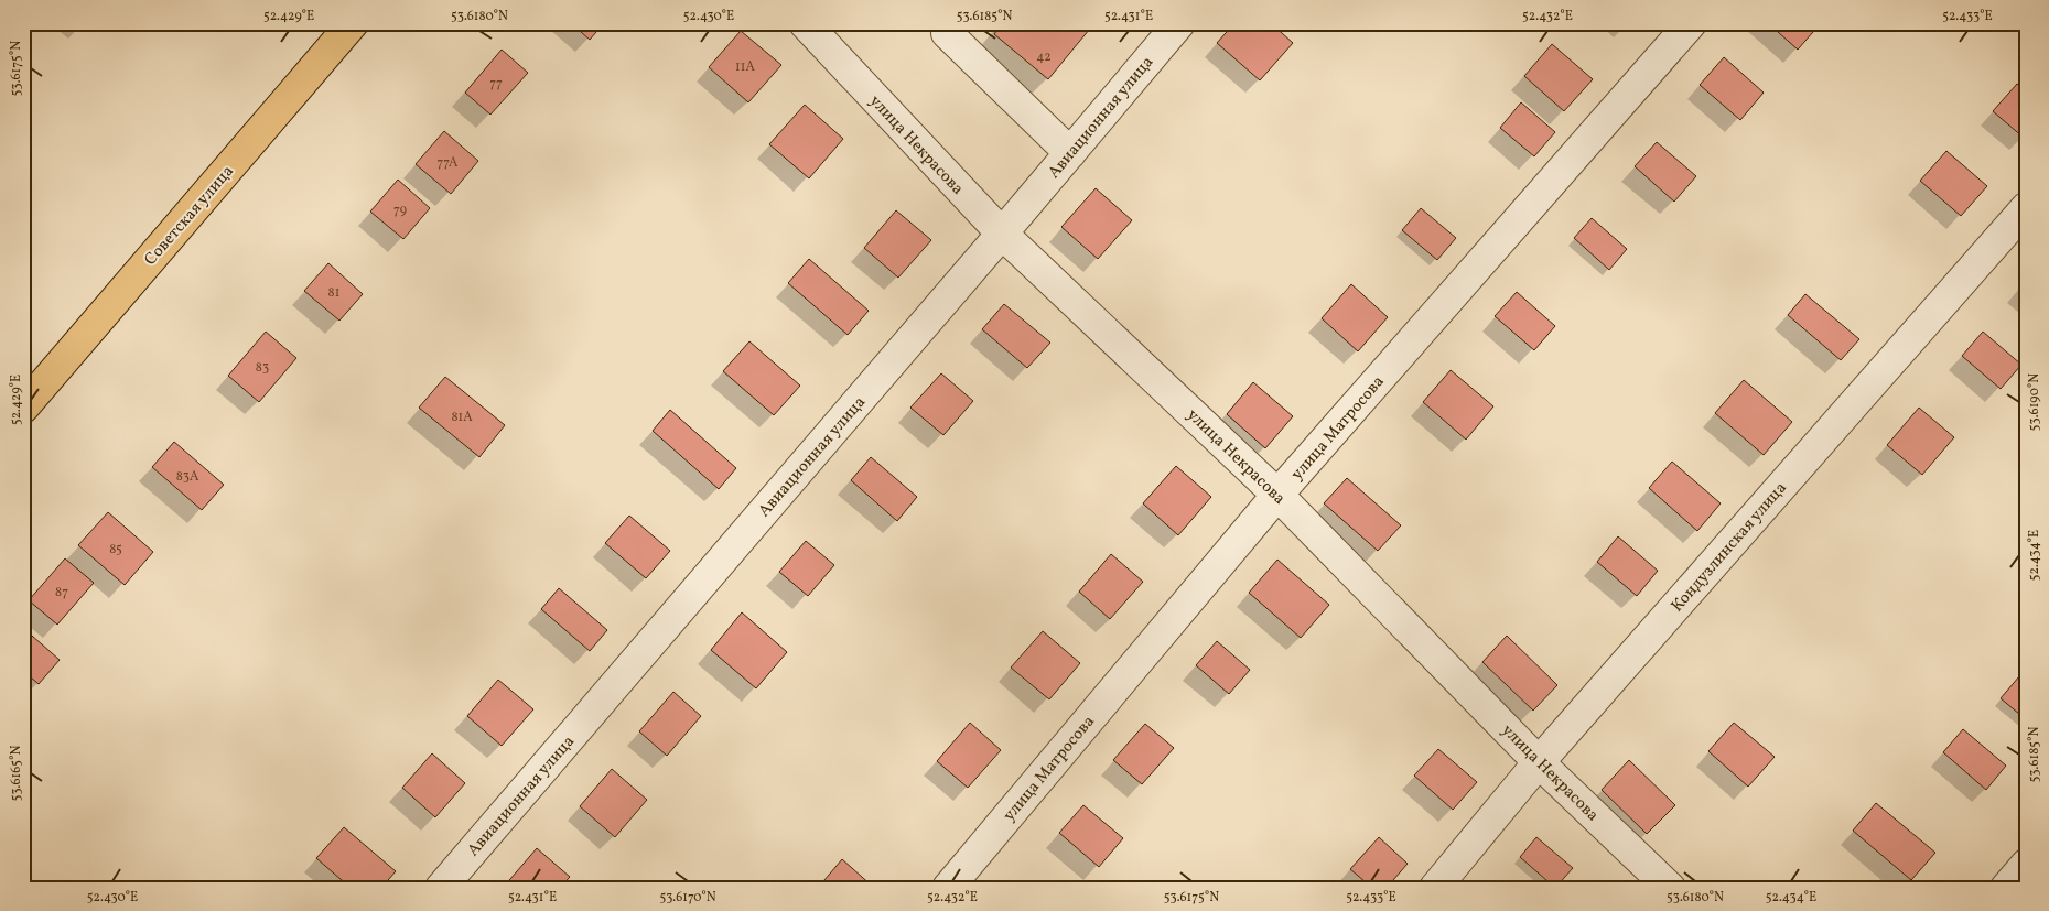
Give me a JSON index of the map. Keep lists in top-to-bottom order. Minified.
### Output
{"streets":{"main road":["Советская улица"],"street":["Авиационная улица","улица Некрасова","улица Матросова","Кондузлинская улица"]},"crossings":[["Авиационная улица","улица Некрасова"],["улица Некрасова","улица Матросова"],["улица Некрасова","Кондузлинская улица"]],"house_numbers":["42","11А","77","77А","79","81","83","81А","83А","85","87"],"coordinates":["52.429°E","53.6180°N","52.430°E","53.6185°N","52.431°E","52.432°E","52.433°E","53.6175°N","53.6190°N","52.434°E","53.6165°N","53.6170°N"]}
